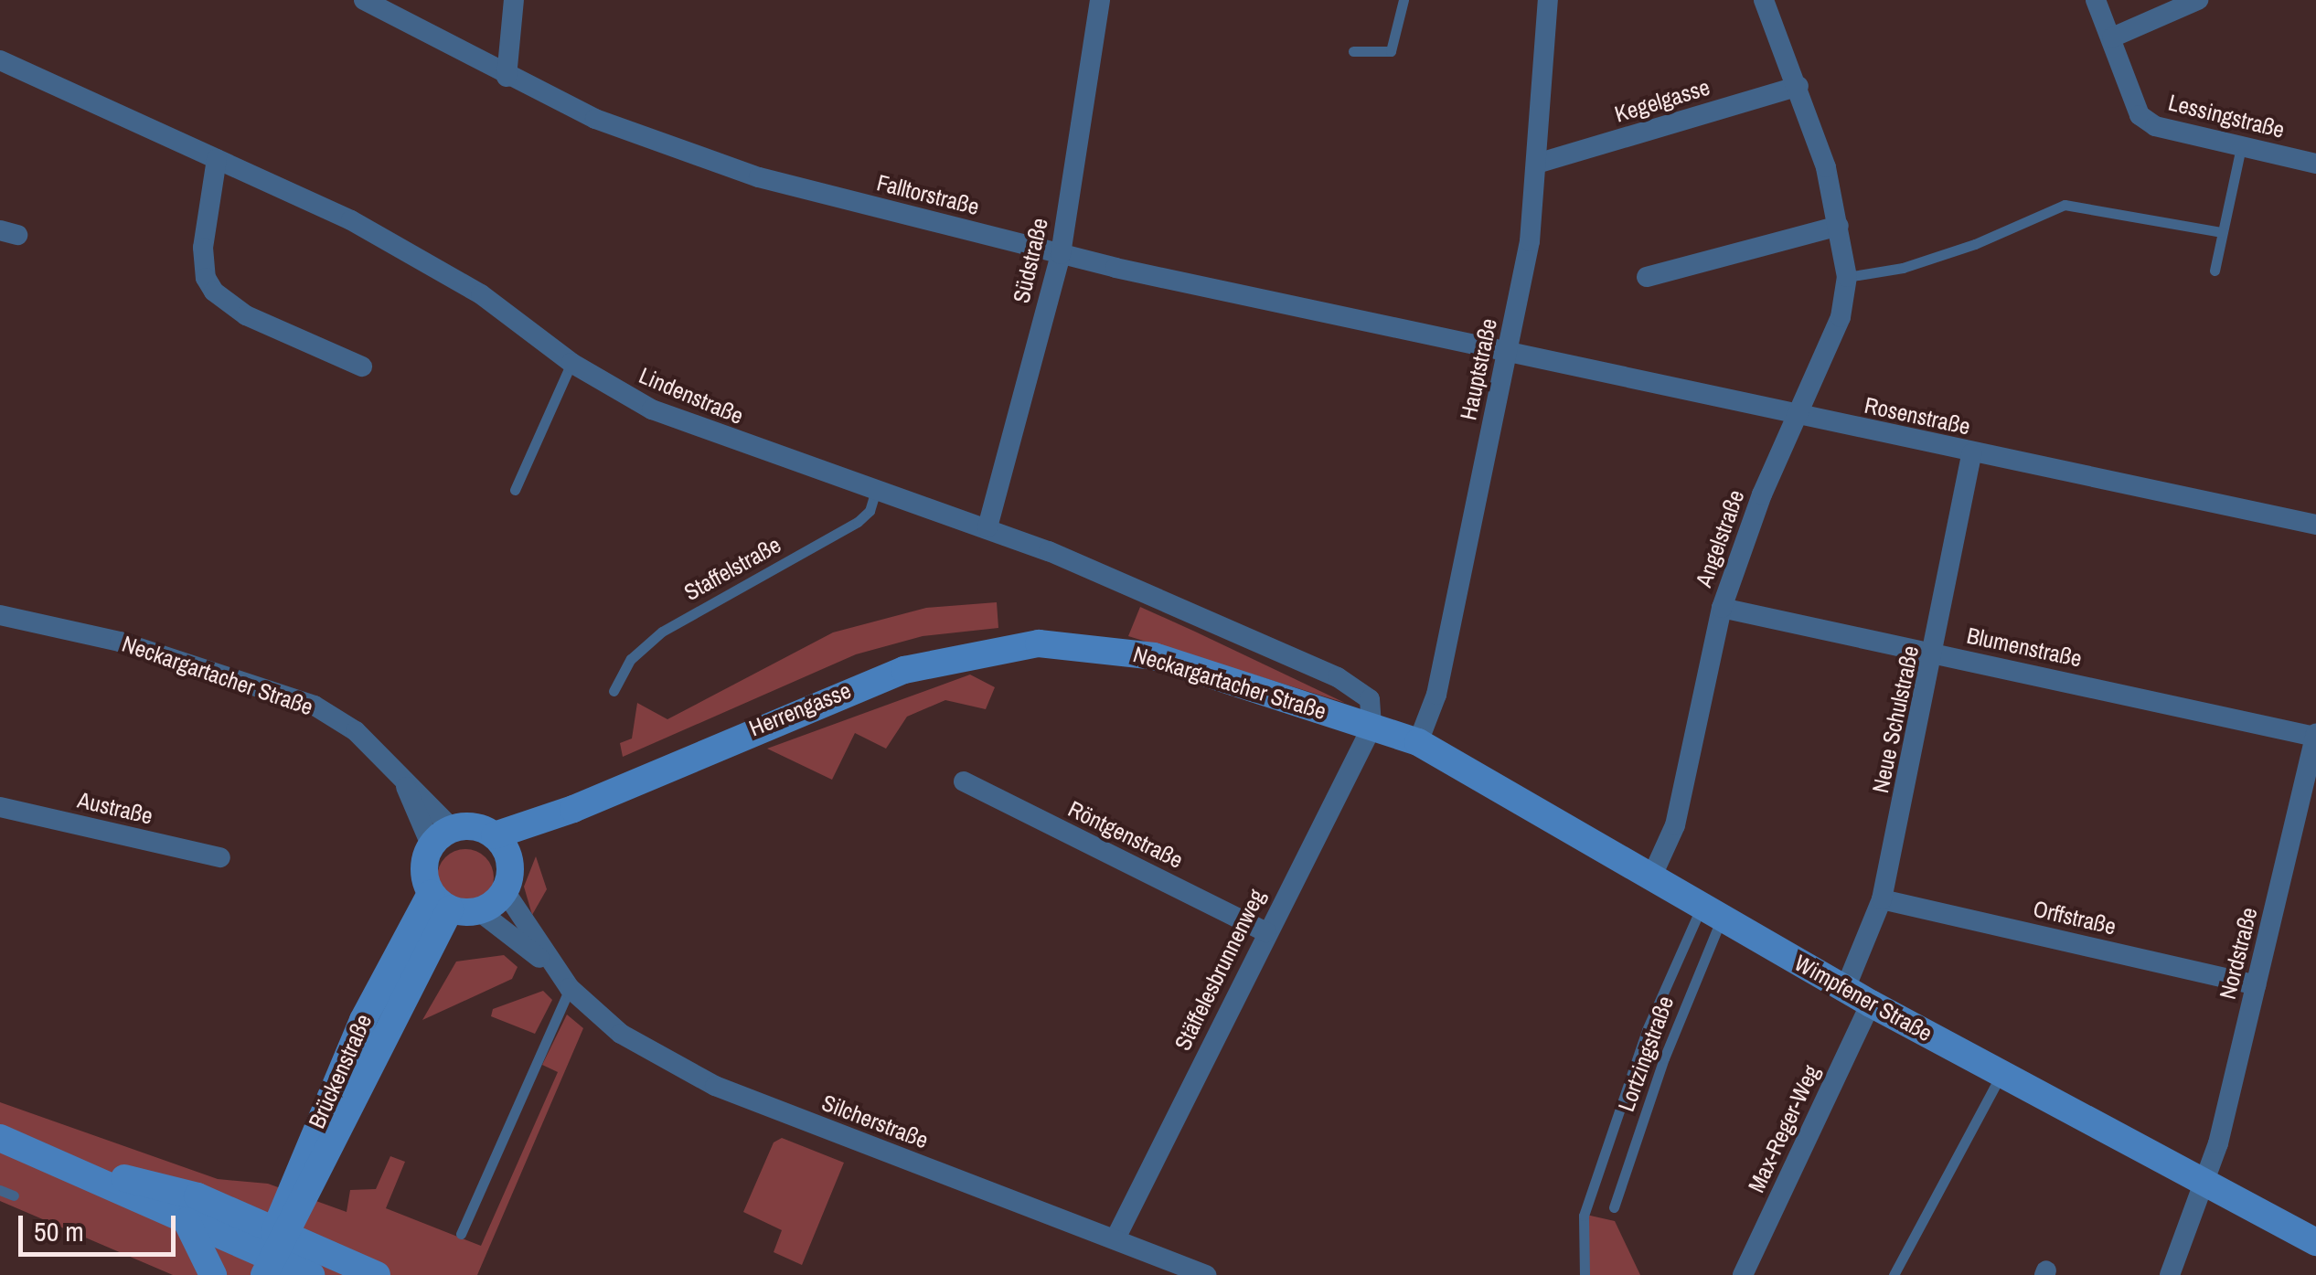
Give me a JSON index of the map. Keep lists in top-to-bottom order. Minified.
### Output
{"streets":{"street":["Kegelgasse","Lessingstraße","Falltorstraße","Südstraße","Hauptstraße","Lindenstraße","Rosenstraße","Angelstraße","Blumenstraße","Neckargartacher Straße","Herrengasse","Neue Schulstraße","Austraße","Röntgenstraße","Orffstraße","Nordstraße","Stäffelesbrunnenweg","Wimpfener Straße","Brückenstraße","Silcherstraße","Max-Reger-Weg"],"lane":["Staffelstraße","Lortzingstraße"]},"crossings":[["Kegelgasse","Hauptstraße"],["Kegelgasse","Angelstraße"],["Falltorstraße","Südstraße"],["Falltorstraße","Hauptstraße"],["Falltorstraße","Rosenstraße"],["Südstraße","Lindenstraße"],["Hauptstraße","Rosenstraße"],["Hauptstraße","Neckargartacher Straße"],["Hauptstraße","Wimpfener Straße"],["Lindenstraße","Staffelstraße"],["Lindenstraße","Neckargartacher Straße"],["Lindenstraße","Stäffelesbrunnenweg"],["Rosenstraße","Angelstraße"],["Rosenstraße","Neue Schulstraße"],["Angelstraße","Blumenstraße"],["Angelstraße","Wimpfener Straße"],["Blumenstraße","Neue Schulstraße"],["Blumenstraße","Nordstraße"],["Neckargartacher Straße","Herrengasse"],["Neckargartacher Straße","Stäffelesbrunnenweg"],["Neckargartacher Straße","Wimpfener Straße"],["Neckargartacher Straße","Brückenstraße"],["Neckargartacher Straße","Silcherstraße"],["Herrengasse","Brückenstraße"],["Herrengasse","Silcherstraße"],["Neue Schulstraße","Orffstraße"],["Neue Schulstraße","Wimpfener Straße"],["Röntgenstraße","Stäffelesbrunnenweg"],["Orffstraße","Nordstraße"],["Nordstraße","Wimpfener Straße"],["Stäffelesbrunnenweg","Silcherstraße"],["Wimpfener Straße","Lortzingstraße"],["Wimpfener Straße","Max-Reger-Weg"],["Brückenstraße","Silcherstraße"]],"scale_bar":"50 m"}
